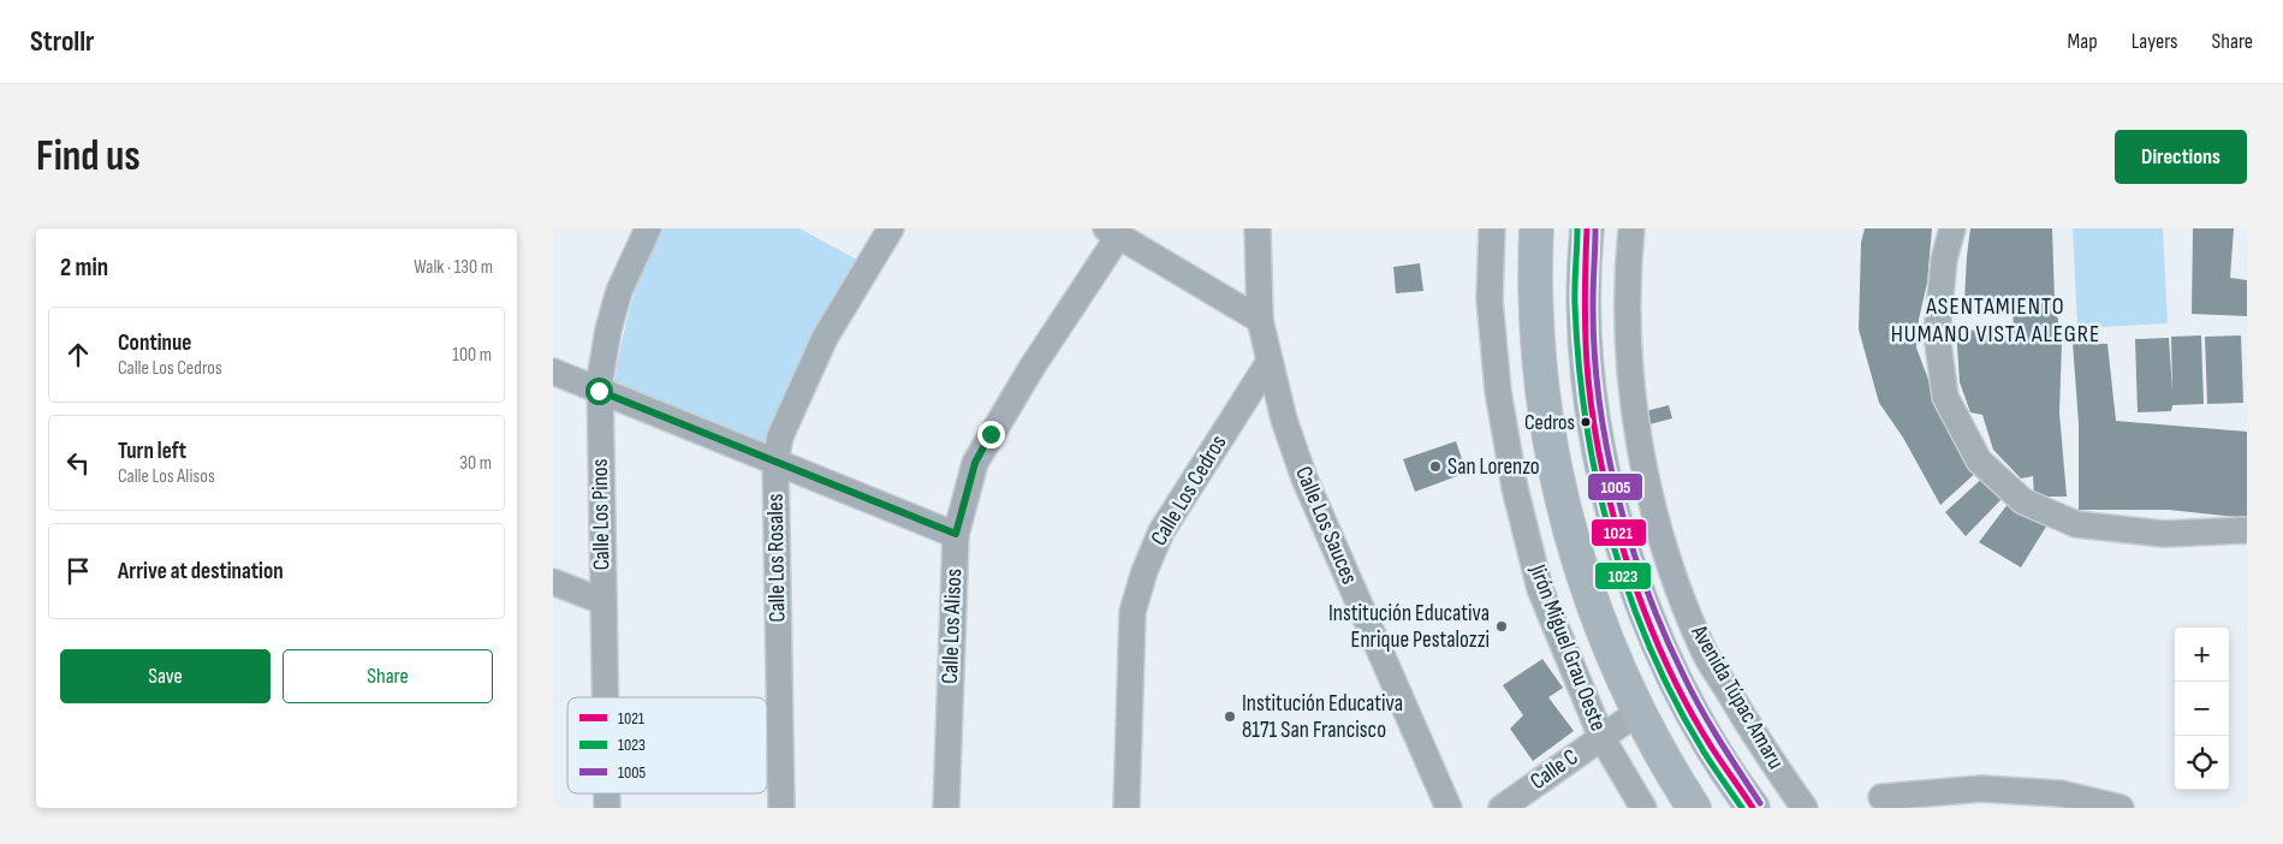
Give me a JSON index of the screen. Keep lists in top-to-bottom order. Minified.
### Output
{"streets":{"highway":["Avenida Túpac Amaru"],"street":["Calle Los Cedros","Calle Los Pinos","Calle Los Sauces","Calle Los Rosales","Calle Los Alisos","Jirón Miguel Grau Oeste","Calle C"]},"crossings":[["Calle Los Cedros","Calle Los Sauces"],["Jirón Miguel Grau Oeste","Calle C"]],"districts":["ASENTAMIENTO HUMANO VISTA ALEGRE"],"places":["Cedros","San Lorenzo","Institución Educativa Enrique Pestalozzi","Institución Educativa 8171 San Francisco"],"lines":["transit line 1021","transit line 1023","transit line 1005"],"legend":["1021","1023","1005"],"page":{"header":"Strollr","nav":["Map","Layers","Share"],"buttons":["Directions",["Save","Share"]],"title":"Find us","heading":["2 min","Walk · 130 m"],"list":[["Continue","Calle Los Cedros","100 m"],["Turn left","Calle Los Alisos","30 m"],"Arrive at destination"],"map_buttons":["+","−"]}}
